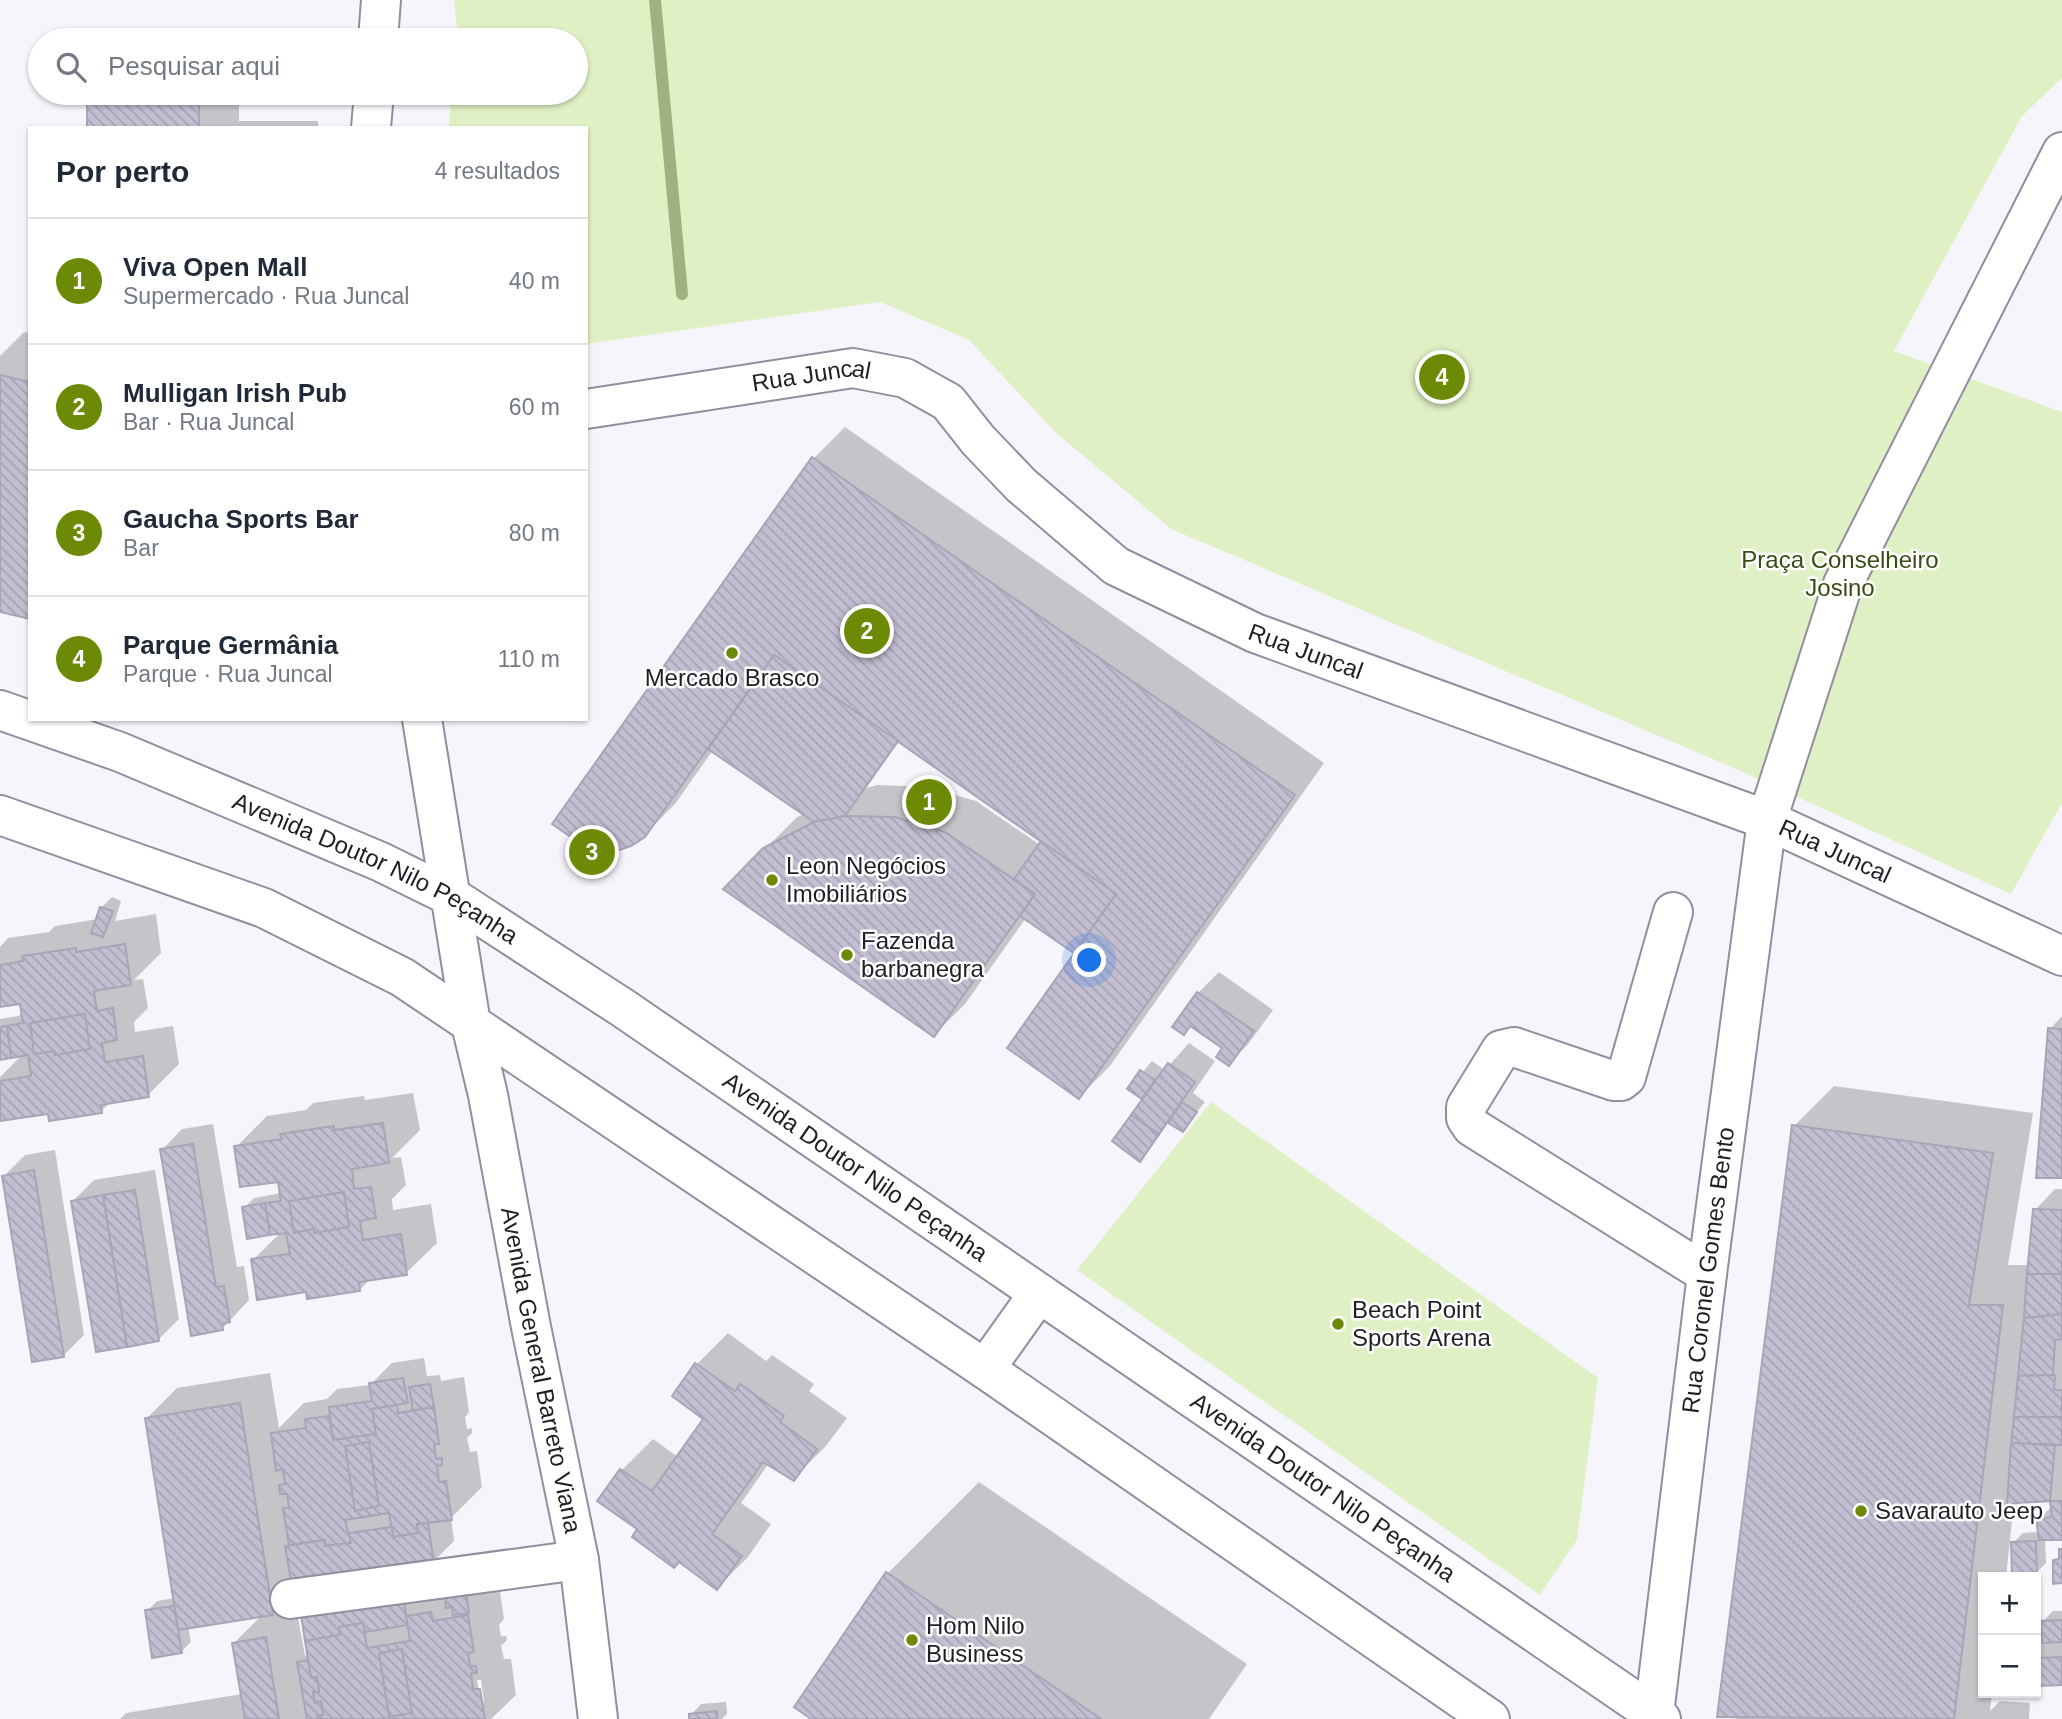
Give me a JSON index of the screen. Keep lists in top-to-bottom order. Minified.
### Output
{"streets":{"street":["Rua Juncal","Avenida Doutor Nilo Peçanha","Rua Coronel Gomes Bento","Avenida General Barreto Viana"]},"crossings":[["Rua Juncal","Rua Coronel Gomes Bento"],["Avenida Doutor Nilo Peçanha","Rua Coronel Gomes Bento"],["Avenida Doutor Nilo Peçanha","Avenida General Barreto Viana"]],"parks":["Praça Conselheiro Josino"],"places":["Mercado Brasco","Leon Negócios Imobiliários","Fazenda barbanegra","Beach Point Sports Arena","Savarauto Jeep","Hom Nilo Business"],"page":{"search":"Pesquisar aqui","heading":["Por perto","4 resultados"],"list":[{"mark":"1","name":"Viva Open Mall","note":"Supermercado · Rua Juncal","value":"40 m"},{"mark":"2","name":"Mulligan Irish Pub","note":"Bar · Rua Juncal","value":"60 m"},{"mark":"3","name":"Gaucha Sports Bar","note":"Bar","value":"80 m"},{"mark":"4","name":"Parque Germânia","note":"Parque · Rua Juncal","value":"110 m"}],"pins":["4","2","1","3"],"map_buttons":["+","−"]}}
